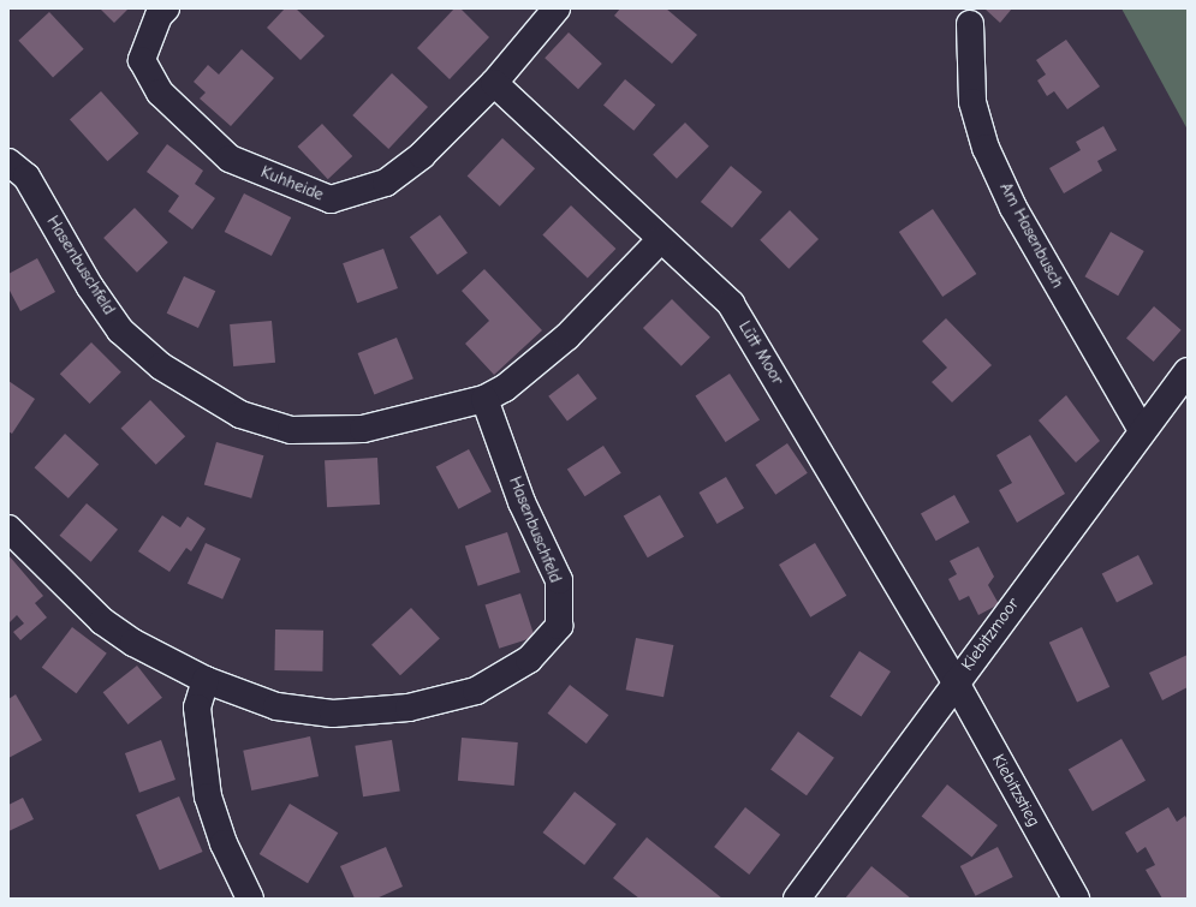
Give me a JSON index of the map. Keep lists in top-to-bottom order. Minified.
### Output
{"streets":{"street":["Kuhheide","Am Hasenbusch","Hasenbuschfeld","Lütt Moor","Kiebitzmoor","Kiebitzstieg"]},"crossings":[["Kuhheide","Lütt Moor"],["Am Hasenbusch","Kiebitzmoor"],["Hasenbuschfeld","Lütt Moor"],["Lütt Moor","Kiebitzmoor"],["Lütt Moor","Kiebitzstieg"],["Kiebitzmoor","Kiebitzstieg"]]}
